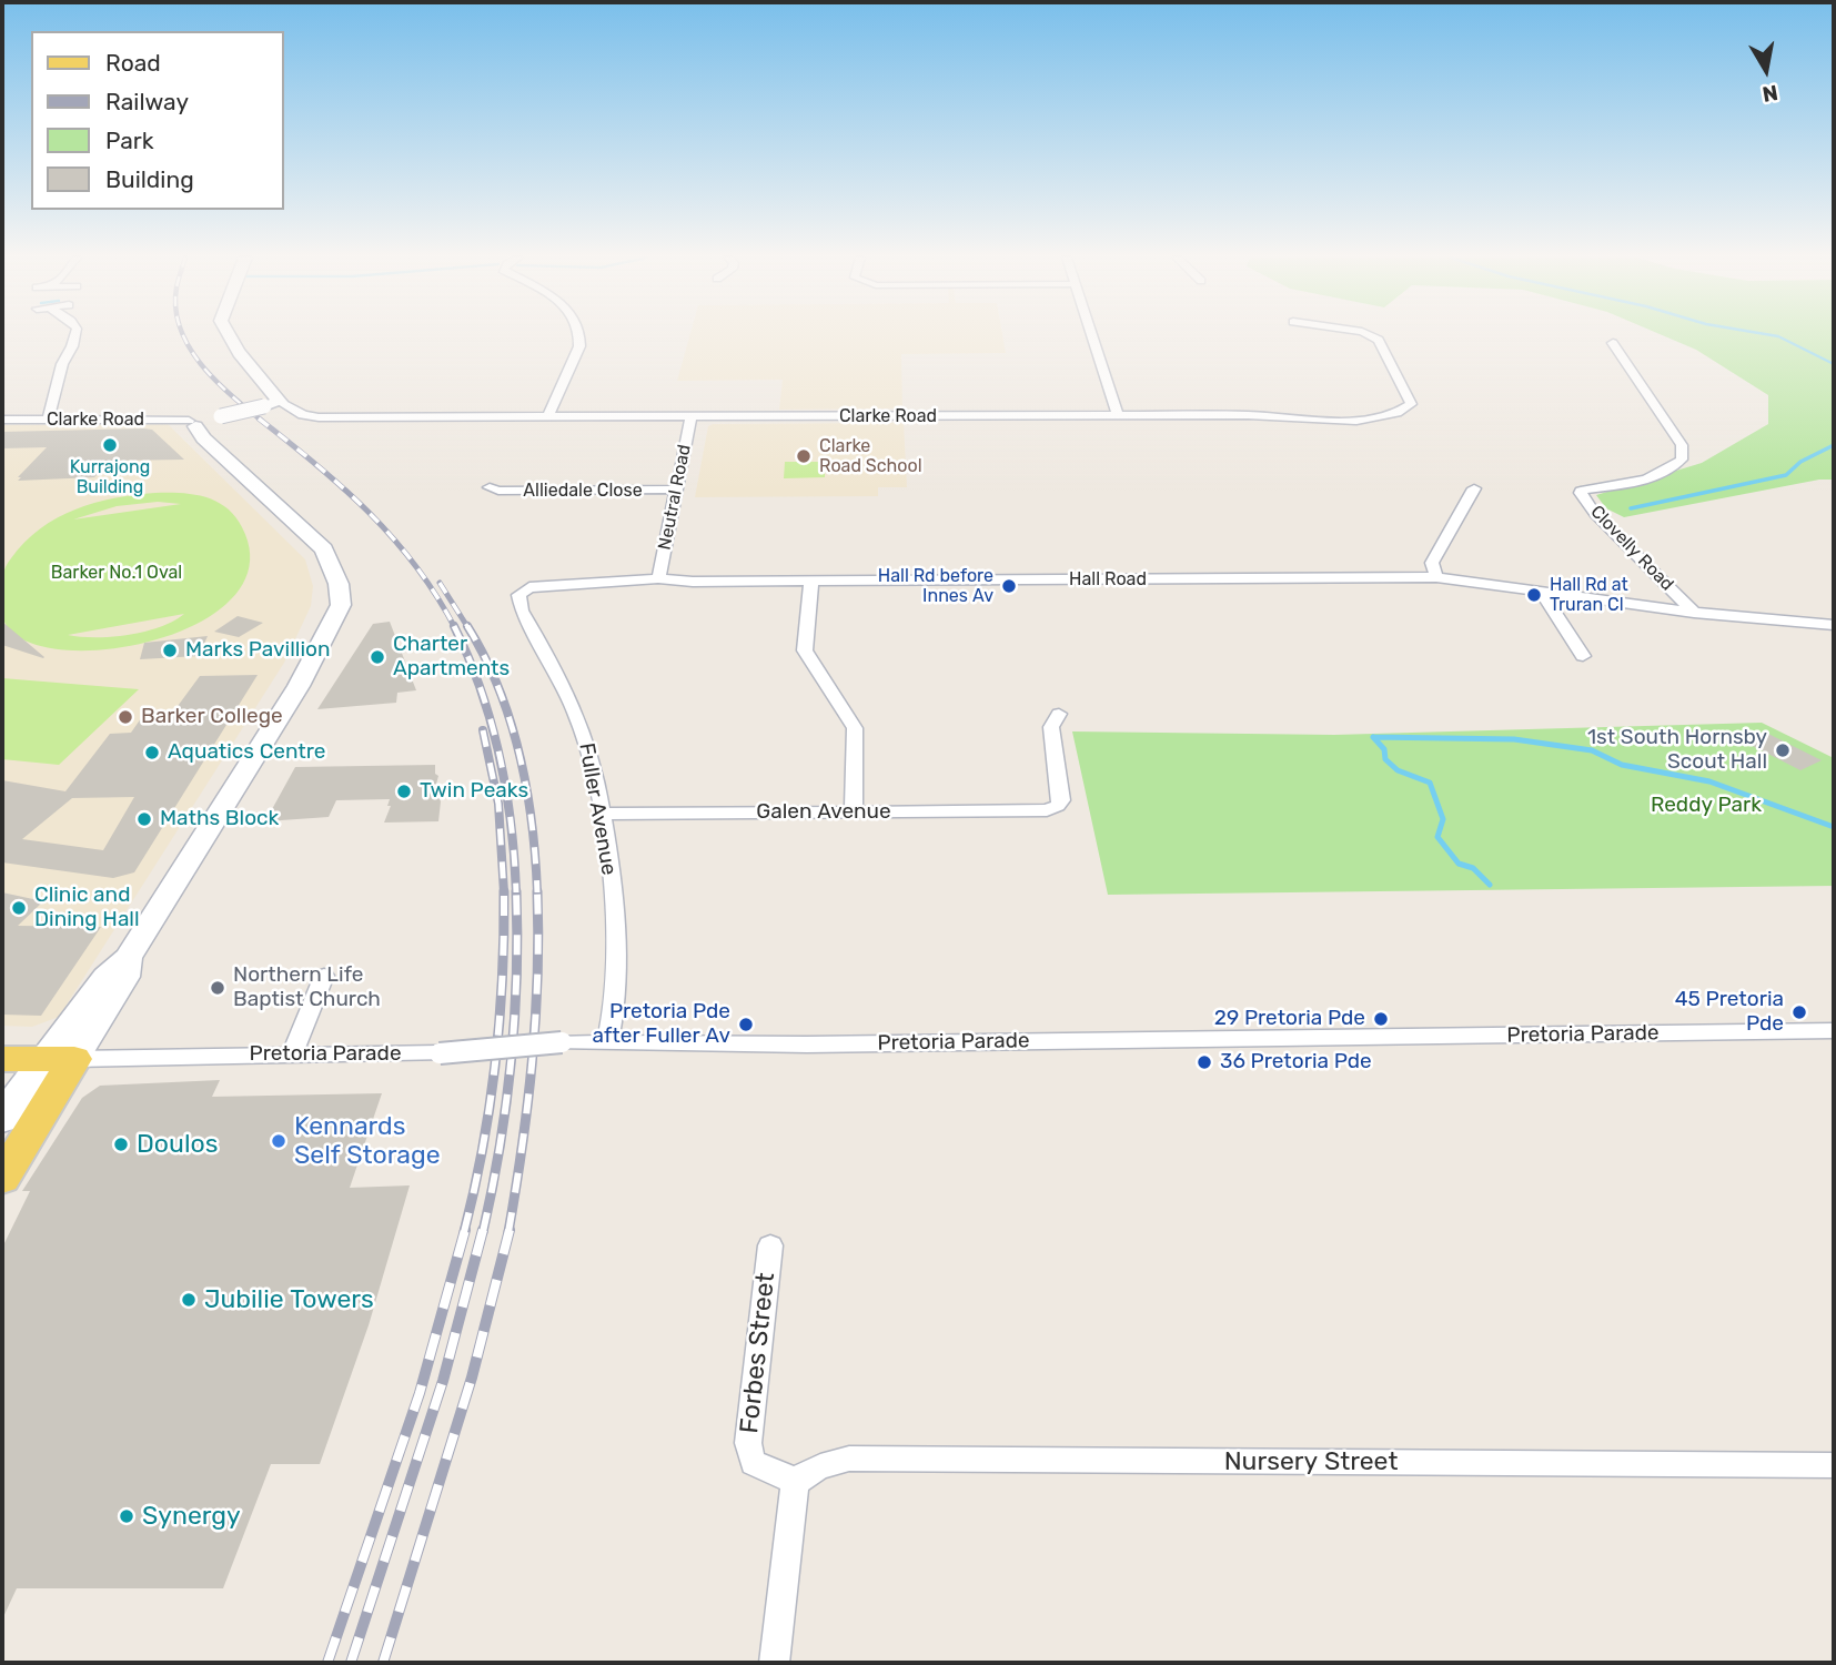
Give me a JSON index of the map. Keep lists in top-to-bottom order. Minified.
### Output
{"streets":{"street":["Clarke Road","Alliedale Close","Neutral Road","Clovelly Road","Hall Road","Fuller Avenue","Galen Avenue","Pretoria Parade","Forbes Street","Nursery Street"]},"crossings":[["Clarke Road","Neutral Road"],["Alliedale Close","Neutral Road"],["Neutral Road","Hall Road"],["Clovelly Road","Hall Road"],["Hall Road","Fuller Avenue"],["Fuller Avenue","Galen Avenue"],["Fuller Avenue","Pretoria Parade"],["Forbes Street","Nursery Street"]],"parks":["Barker No.1 Oval","Reddy Park"],"places":["Kurrajong Building","Clarke Road School","Hall Rd before Innes Av","Hall Rd at Truran Cl","Marks Pavillion","Charter Apartments","Barker College","1st South Hornsby Scout Hall","Aquatics Centre","Twin Peaks","Maths Block","Clinic and Dining Hall","Northern Life Baptist Church","45 Pretoria Pde","29 Pretoria Pde","Pretoria Pde after Fuller Av","36 Pretoria Pde","Kennards Self Storage","Doulos","Jubilie Towers","Synergy"],"legend":["Road","Railway","Park","Building"],"north":"bottom"}
